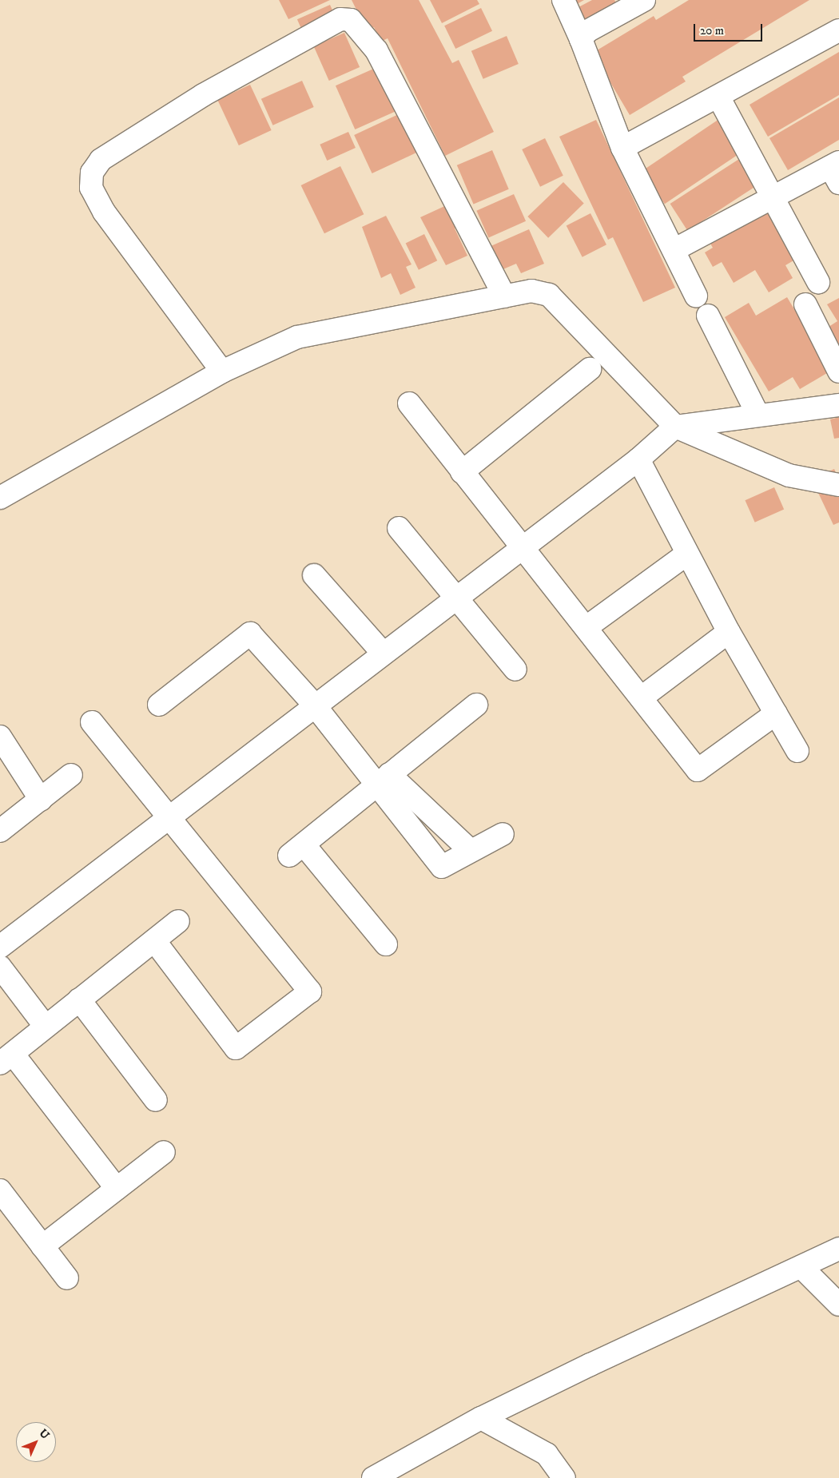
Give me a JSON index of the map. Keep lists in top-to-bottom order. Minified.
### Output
{"scale_bar":"20 m","north":"top right"}
